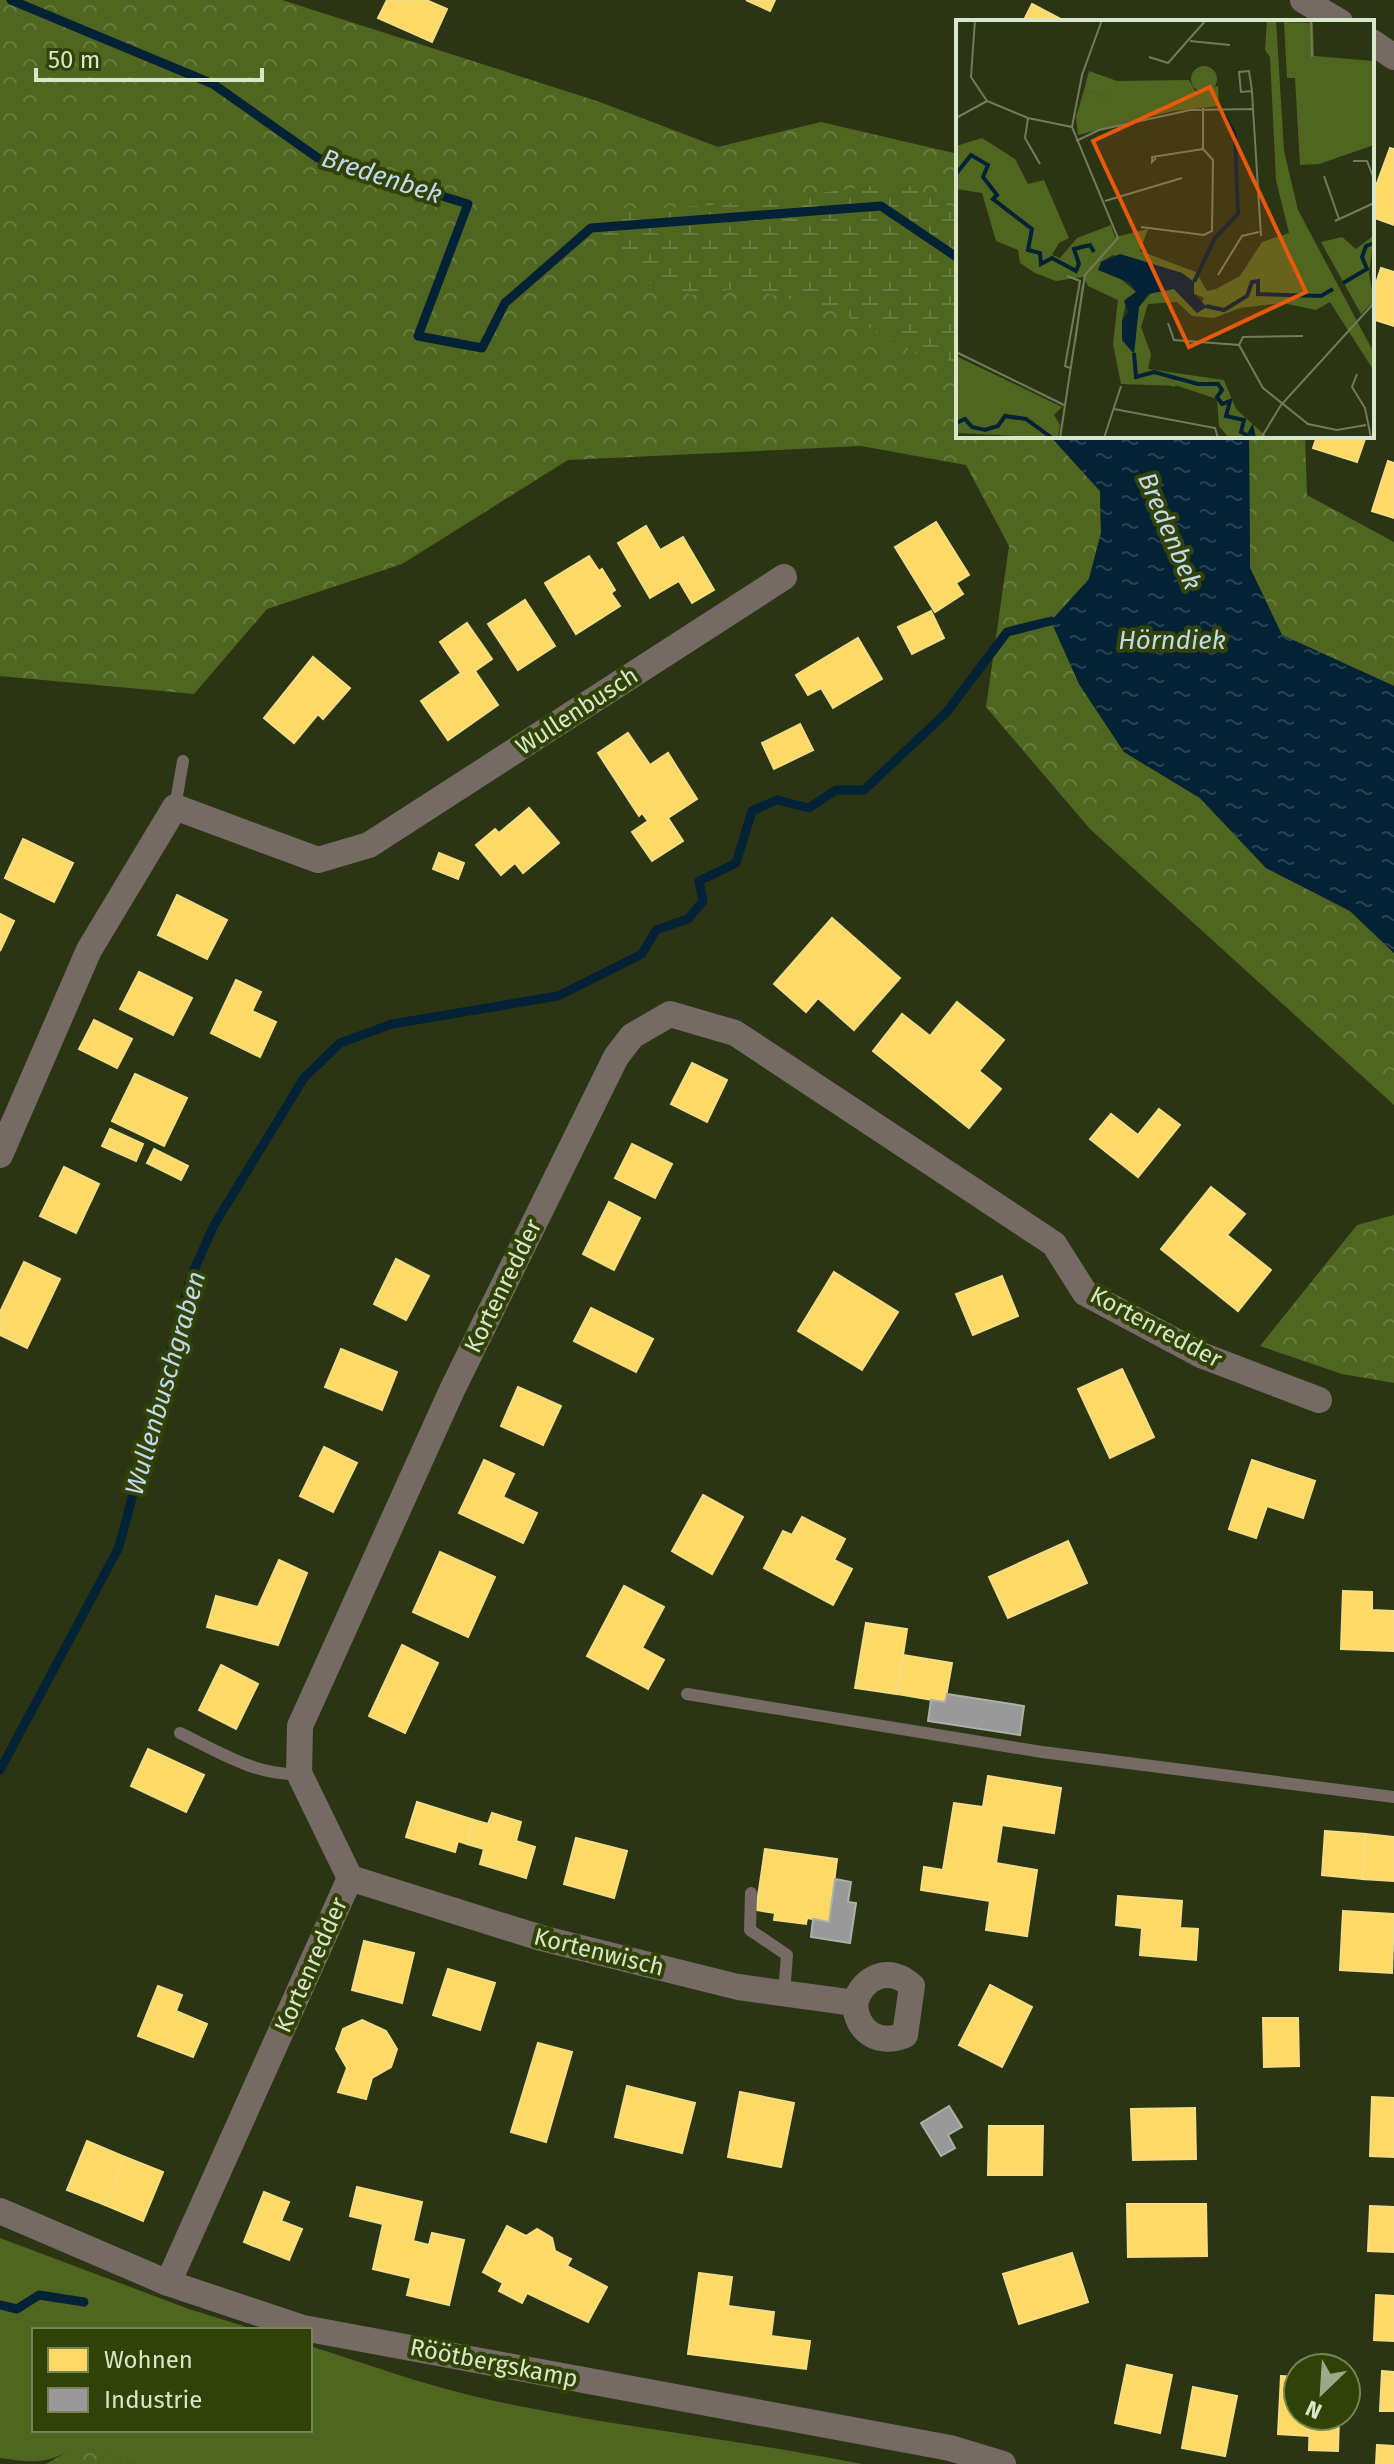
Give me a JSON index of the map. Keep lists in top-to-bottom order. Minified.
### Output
{"streets":{"street":["Wullenbusch","Kortenredder","Kortenwisch","Röötbergskamp"]},"crossings":[["Kortenredder","Kortenwisch"],["Kortenredder","Röötbergskamp"]],"water":["Bredenbek","Hörndiek","Wullenbuschgraben"],"legend":["Wohnen","Industrie"],"scale_bar":"50 m","north":"bottom left"}
